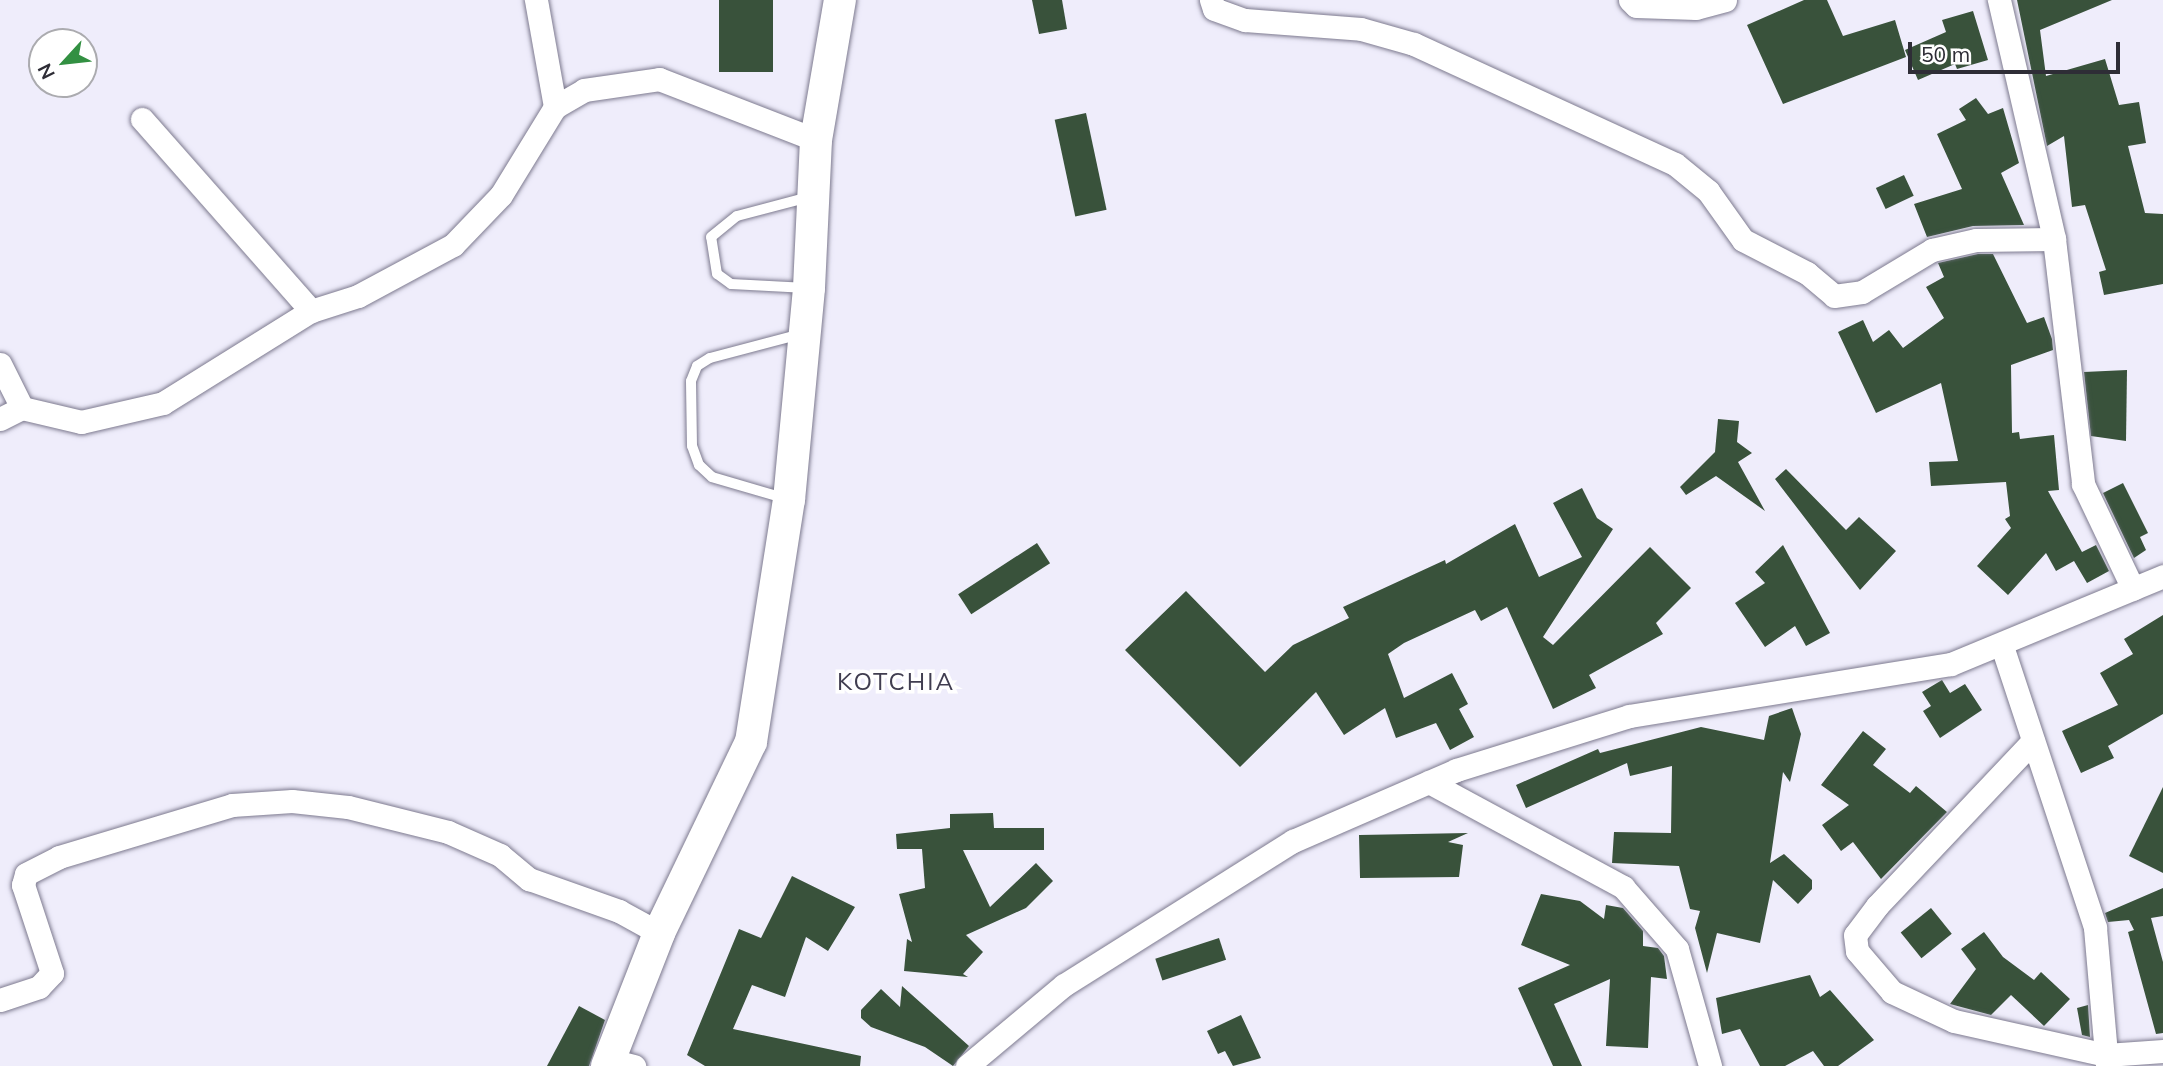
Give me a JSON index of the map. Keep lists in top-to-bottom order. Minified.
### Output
{"districts":["KOTCHIA"],"scale_bar":"50 m","north":"bottom left"}
